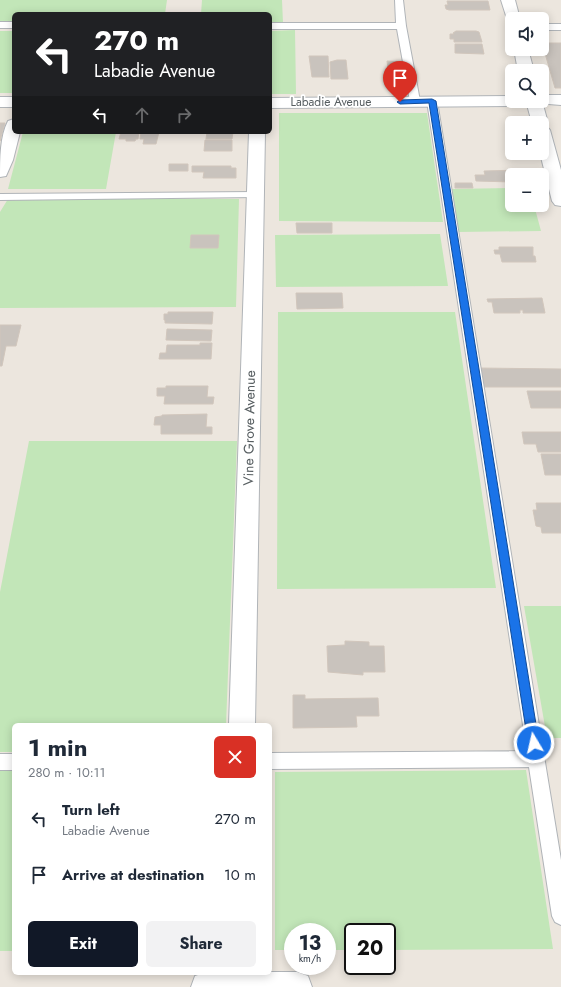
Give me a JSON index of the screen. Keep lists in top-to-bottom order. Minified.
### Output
{"streets":{"street":["Labadie Avenue","Vine Grove Avenue"]},"page":{"map_buttons":["+","−"],"turn":["270 m","Labadie Avenue"],"heading":["1 min","280 m · 10:11"],"list":[{"name":"Turn left","note":"Labadie Avenue","value":"270 m"},{"name":"Arrive at destination","value":"10 m"}],"buttons":["Exit","Share"],"speed":"13 km/h","limit":"20"}}
